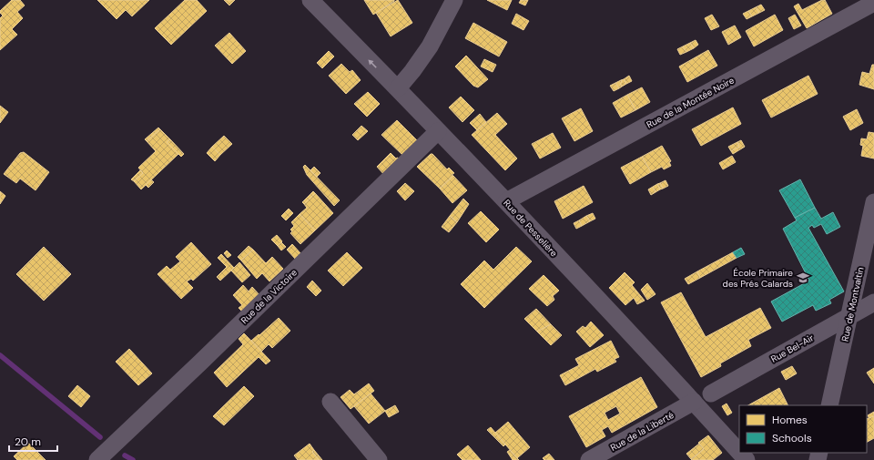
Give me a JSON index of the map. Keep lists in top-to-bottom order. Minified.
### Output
{"streets":{"street":["Rue de la Montée Noire","Rue de Pesselière","Rue de la Victoire","Rue de Montvaltin","Rue Bel-Air","Rue de la Liberté"]},"crossings":[["Rue de la Montée Noire","Rue de Pesselière"],["Rue de Pesselière","Rue de la Victoire"],["Rue de Pesselière","Rue de la Liberté"],["Rue de Montvaltin","Rue Bel-Air"]],"places":{"school or university":["École Primaire des Prés Calards"]},"legend":["Homes","Schools"],"scale_bar":"20 m"}
